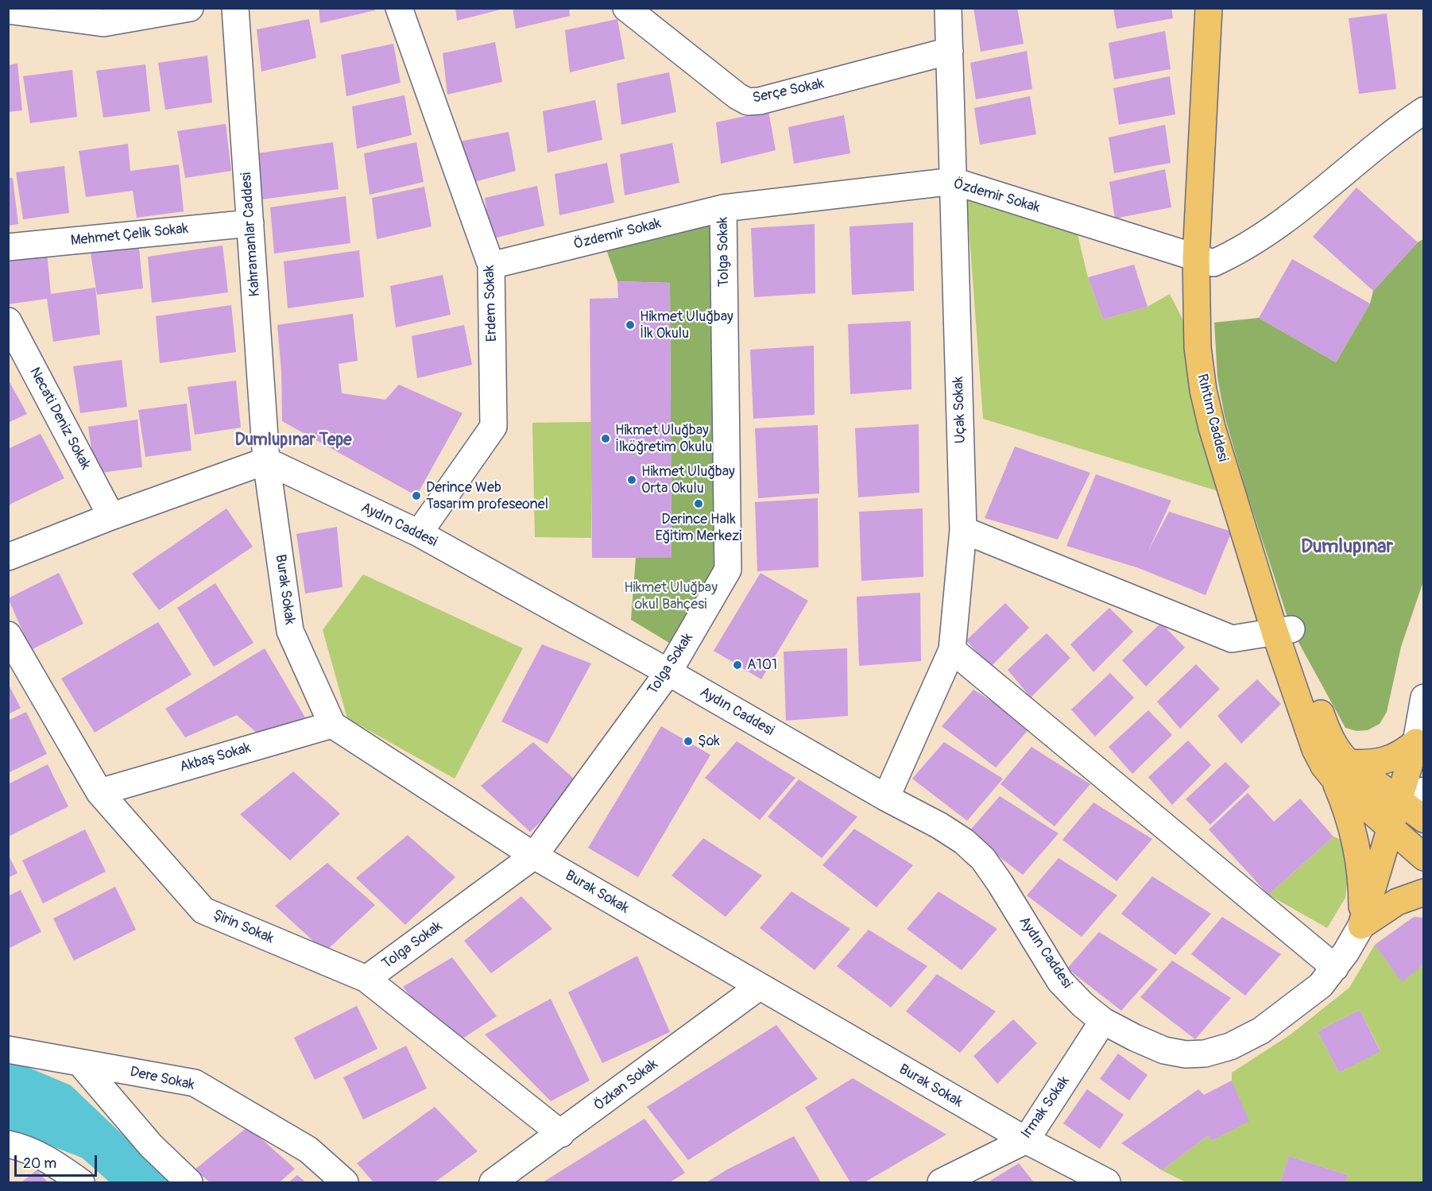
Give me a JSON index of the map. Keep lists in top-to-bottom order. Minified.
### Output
{"streets":{"main road":["Rıhtım Caddesi"],"street":["Serçe Sokak","Özdemir Sokak","Kahramanlar Caddesi","Mehmet Çelik Sokak","Tolga Sokak","Erdem Sokak","Uçak Sokak","Necati Deniz Sokak","Aydın Caddesi","Burak Sokak","Akbaş Sokak","Şirin Sokak","Dere Sokak","Özkan Sokak","Irmak Sokak"]},"crossings":[["Serçe Sokak","Uçak Sokak"],["Özdemir Sokak","Tolga Sokak"],["Özdemir Sokak","Erdem Sokak"],["Özdemir Sokak","Uçak Sokak"],["Özdemir Sokak","Rıhtım Caddesi"],["Kahramanlar Caddesi","Mehmet Çelik Sokak"],["Kahramanlar Caddesi","Aydın Caddesi"],["Kahramanlar Caddesi","Burak Sokak"],["Tolga Sokak","Aydın Caddesi"],["Tolga Sokak","Burak Sokak"],["Tolga Sokak","Şirin Sokak"],["Erdem Sokak","Aydın Caddesi"],["Uçak Sokak","Aydın Caddesi"],["Aydın Caddesi","Burak Sokak"],["Aydın Caddesi","Irmak Sokak"],["Burak Sokak","Akbaş Sokak"],["Burak Sokak","Özkan Sokak"],["Burak Sokak","Irmak Sokak"],["Akbaş Sokak","Şirin Sokak"],["Şirin Sokak","Özkan Sokak"]],"districts":["Dumlupınar Tepe","Dumlupınar"],"parks":["Hikmet Uluğbay okul Bahçesi"],"places":["Hikmet Uluğbay İlk Okulu","Hikmet Uluğbay İlköğretim Okulu","Hikmet Uluğbay Orta Okulu","Derince Web Tasarım profeseonel","Derince Halk Eğitim Merkezi","A101","Şok"],"scale_bar":"20 m"}
